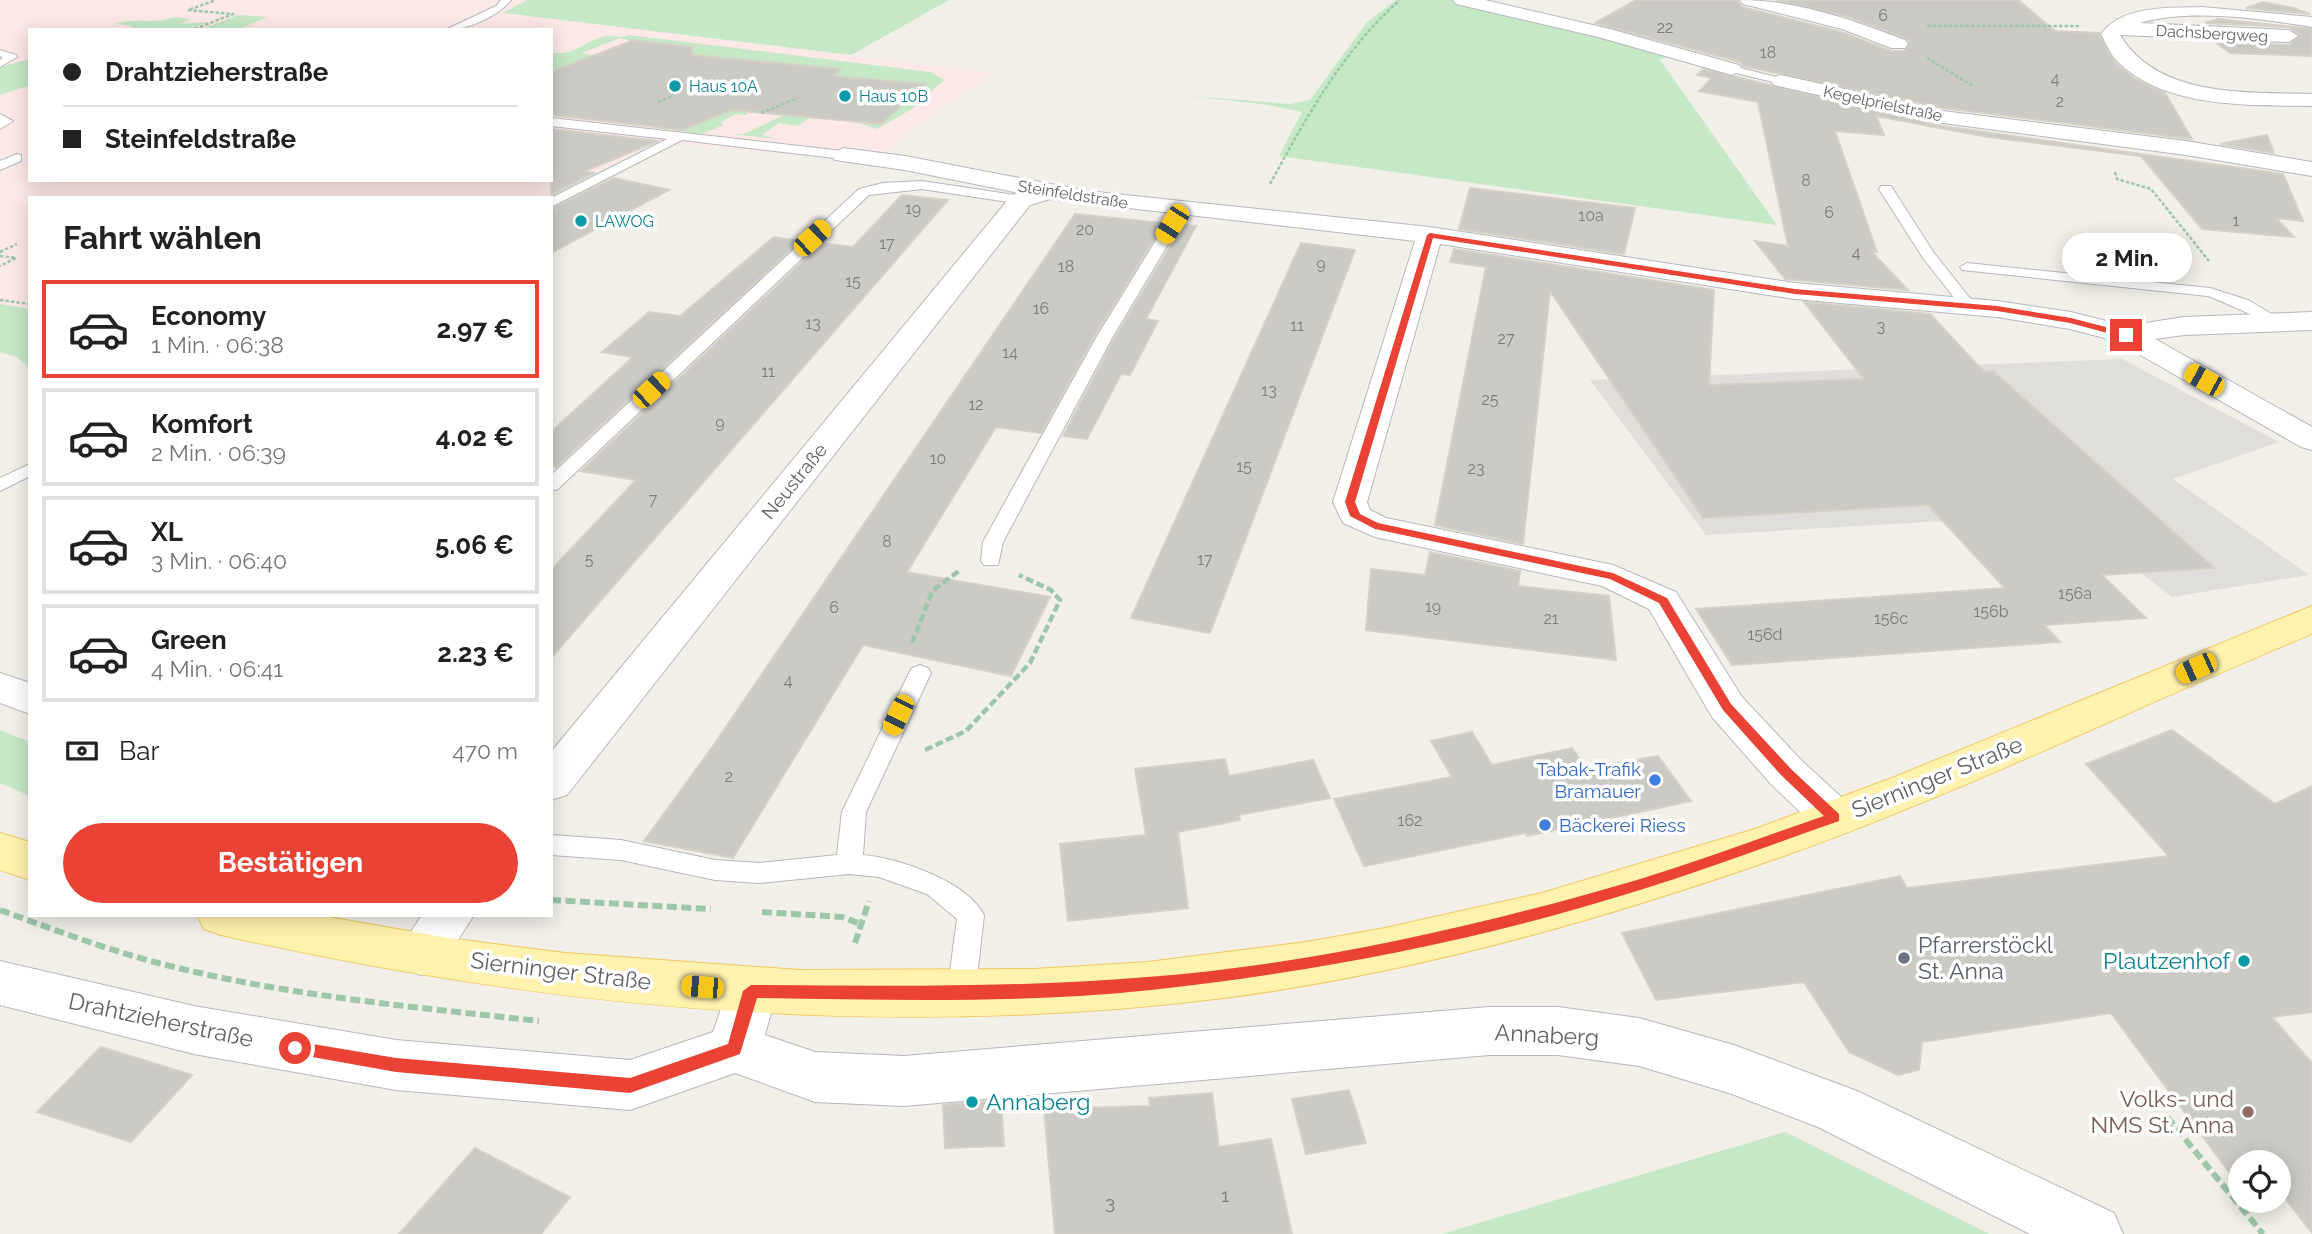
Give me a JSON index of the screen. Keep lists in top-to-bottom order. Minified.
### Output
{"streets":{"main road":["Sierninger Straße"],"street":["Dachsbergweg","Kegelprielstraße","Steinfeldstraße","Neustraße","Drahtzieherstraße","Annaberg"]},"crossings":[["Steinfeldstraße","Neustraße"],["Drahtzieherstraße","Annaberg"]],"places":["Haus 10A","Haus 10B","LAWOG","Tabak-Trafik Bramauer","Bäckerei Riess","Pfarrerstöckl St. Anna","Plautzenhof","Annaberg","Volks- und NMS St. Anna"],"house_numbers":["6","22","18","4","2","8","19","6","10a","1","20","17","4","9","18","15","16","13","11","3","27","14","11","13","25","12","9","10","15","23","7","8","5","17","156a","19","6","156b","21","156c","156d","4","2","162","1","3"],"page":{"banner":["Drahtzieherstraße","Steinfeldstraße"],"heading":"Fahrt wählen","bubble":"2 Min.","list":[{"name":"Economy","note":"1 Min. · 06:38","value":"2.97 €"},{"name":"Komfort","note":"2 Min. · 06:39","value":"4.02 €"},{"name":"XL","note":"3 Min. · 06:40","value":"5.06 €"},{"name":"Green","note":"4 Min. · 06:41","value":"2.23 €"}],"pay":["Bar","470 m"],"buttons":"Bestätigen"}}
